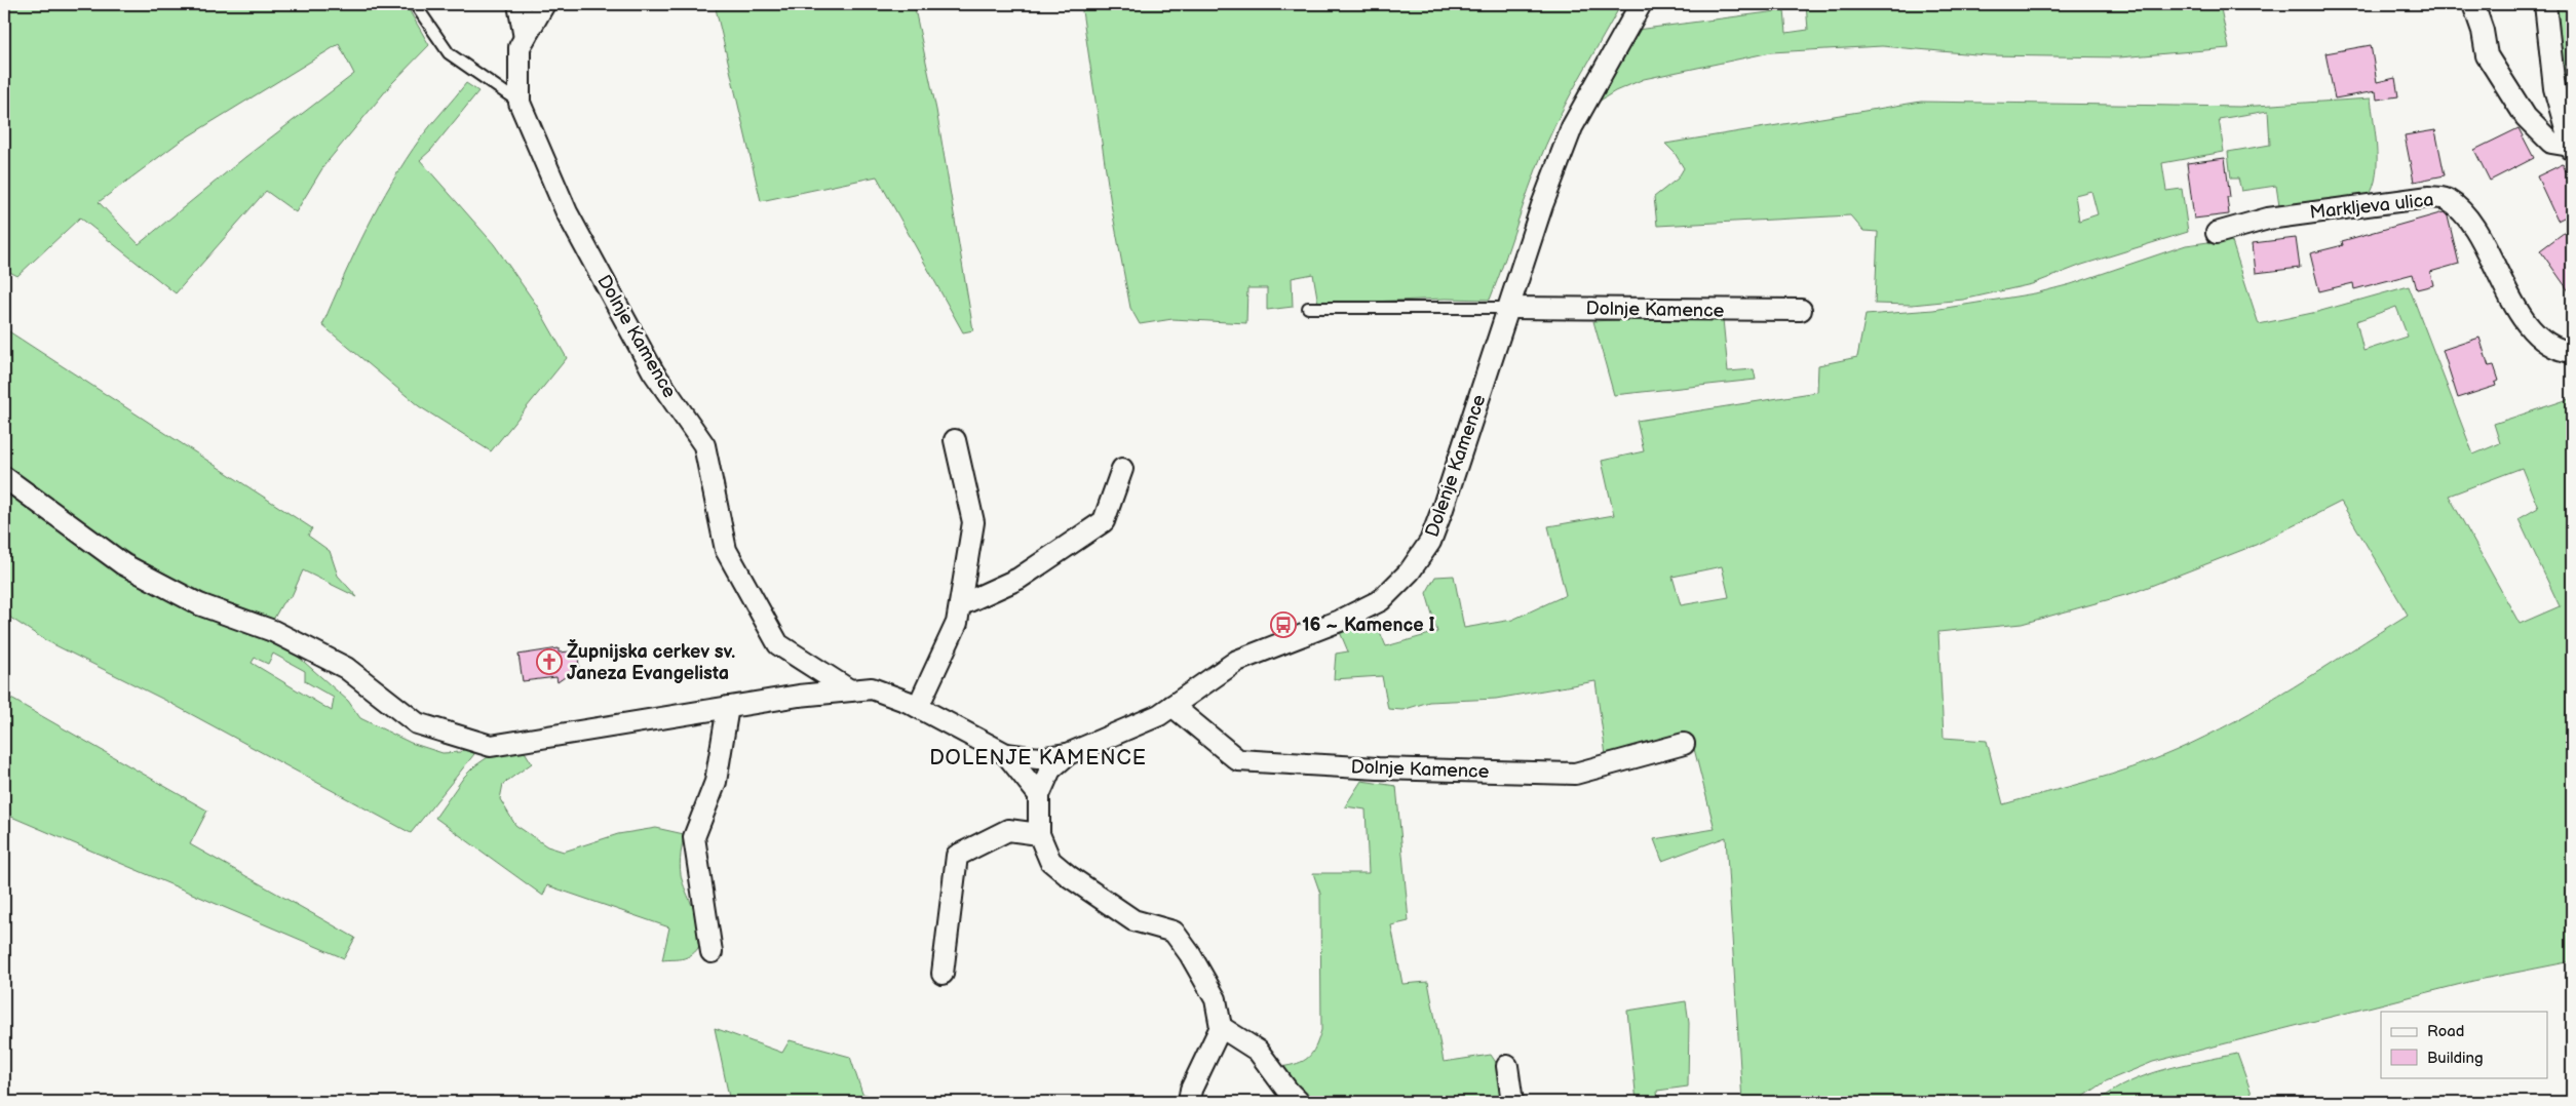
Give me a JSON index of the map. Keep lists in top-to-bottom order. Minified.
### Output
{"streets":{"street":["Markljeva ulica","Dolnje Kamence","Dolenje Kamence"]},"crossings":[["Dolnje Kamence","Dolenje Kamence"]],"districts":["DOLENJE KAMENCE"],"places":{"bus stop":["16 ~ Kamence I"],"church":["Župnijska cerkev sv. Janeza Evangelista"]},"legend":["Road","Building"]}
